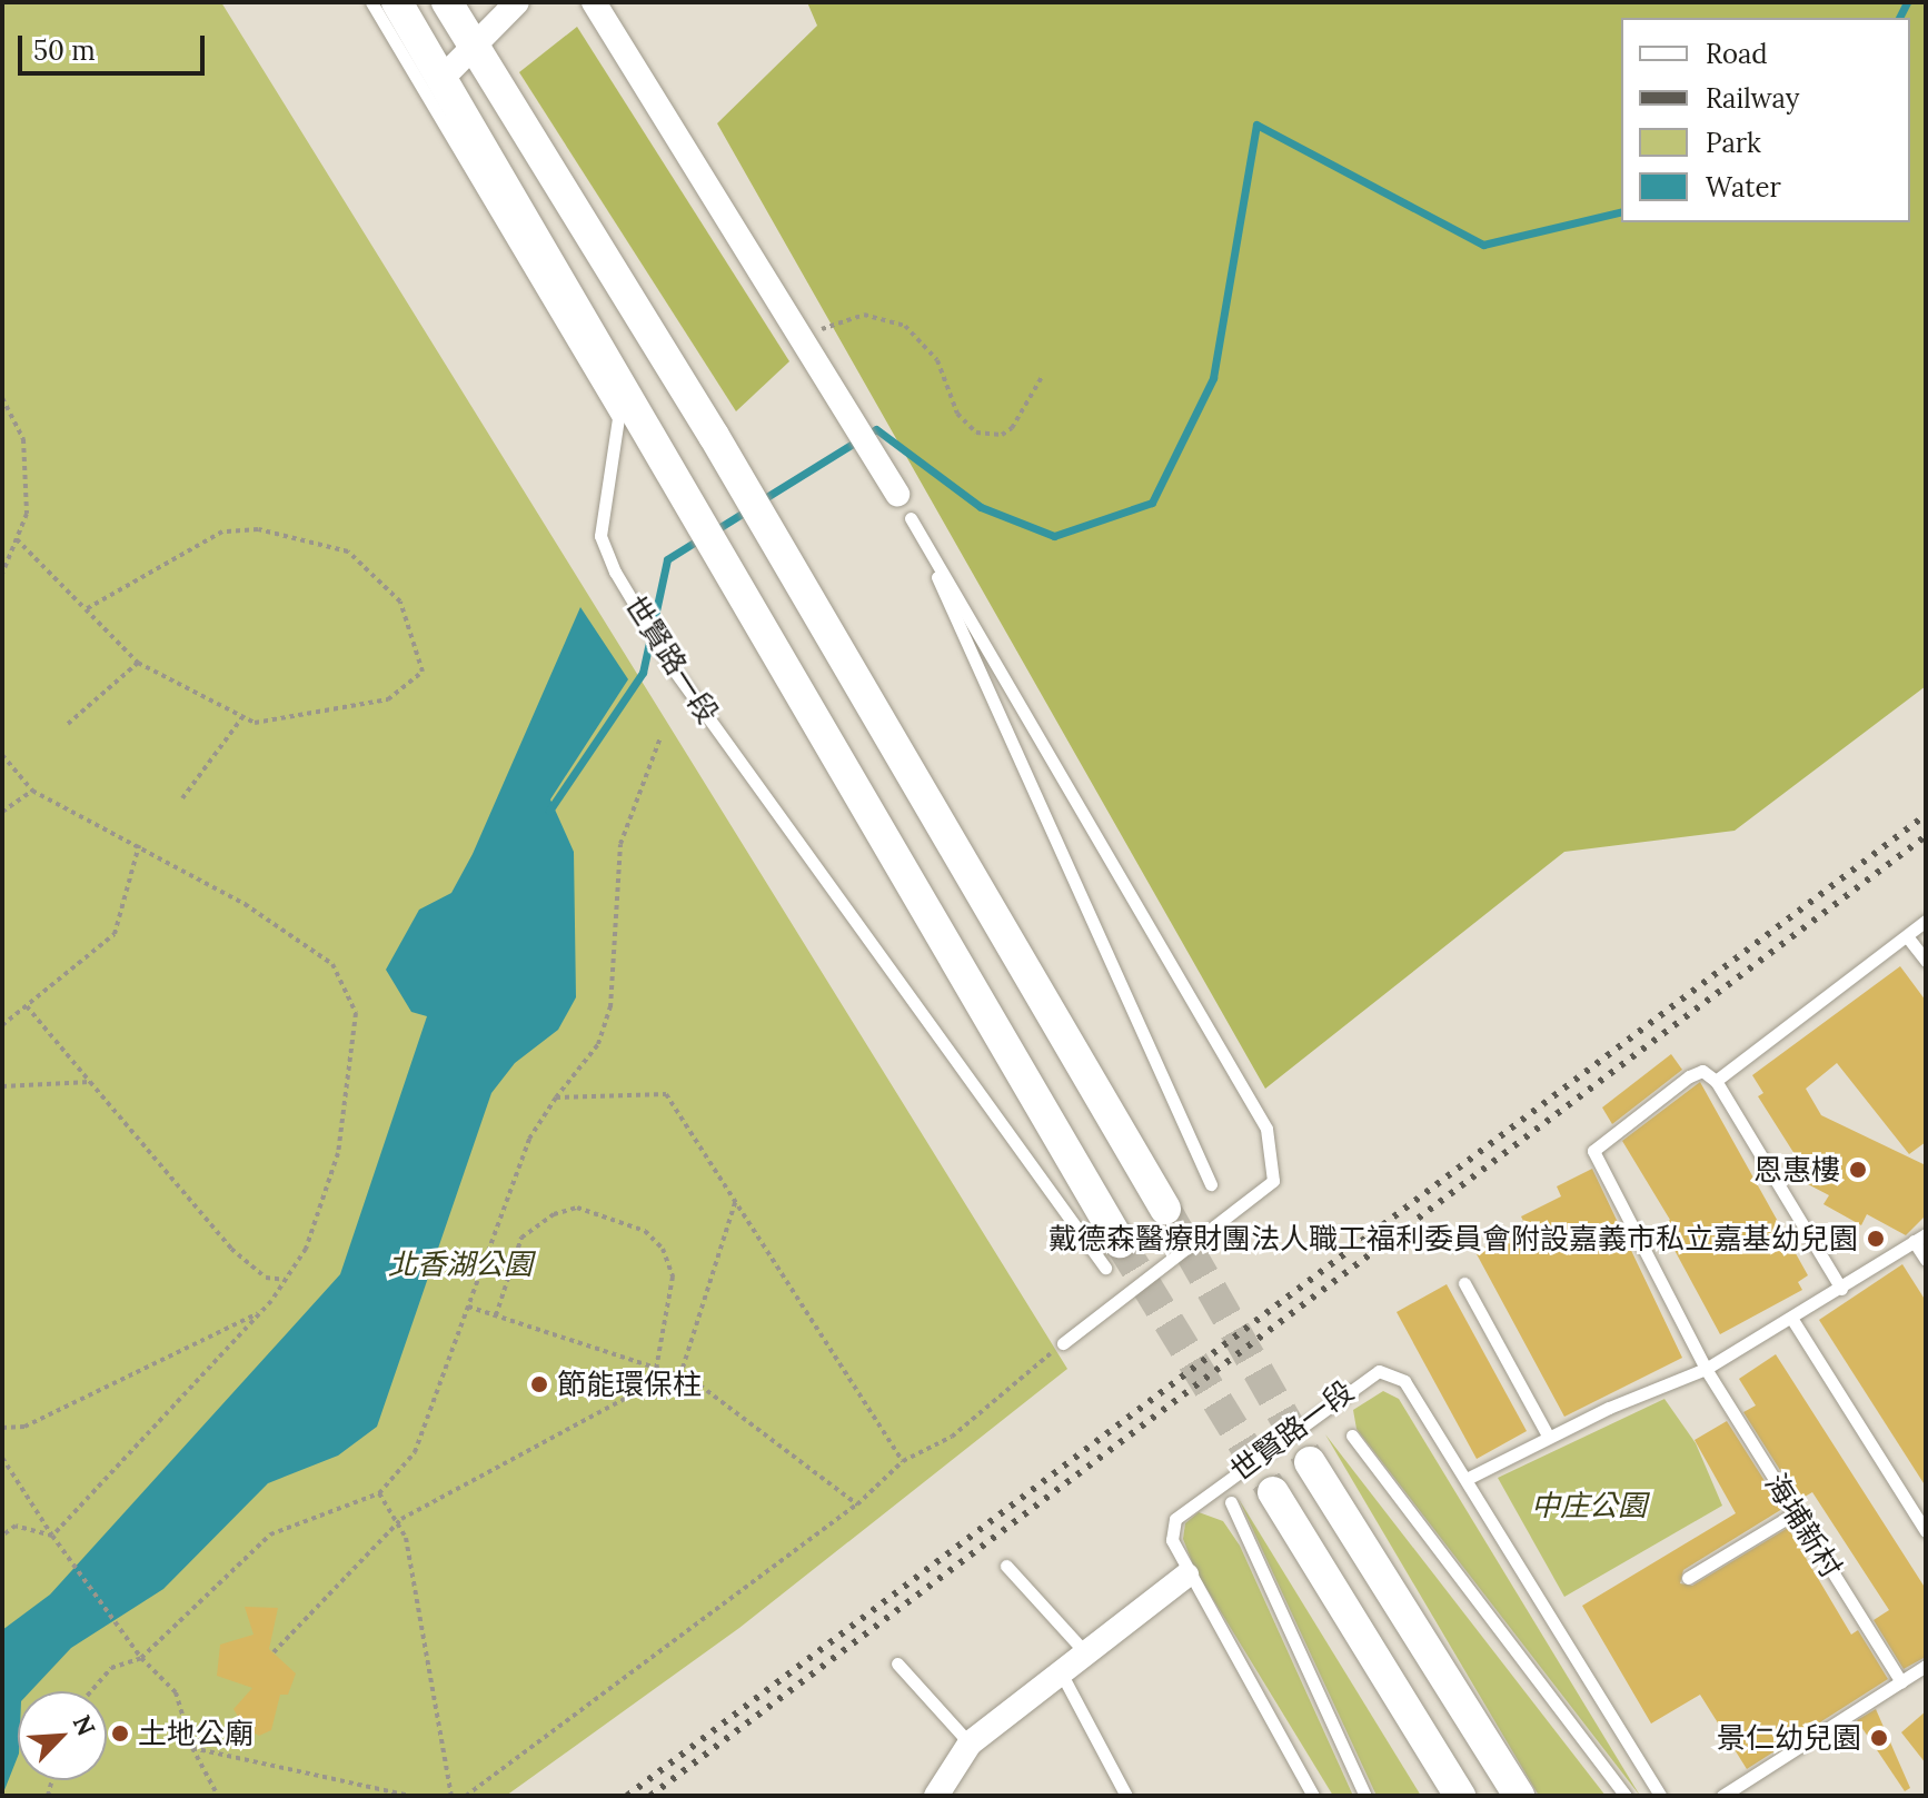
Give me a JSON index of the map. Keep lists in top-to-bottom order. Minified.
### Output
{"streets":{"street":["世賢路一段"],"lane":["海埔新村"]},"parks":["北香湖公園","中庄公園"],"places":["恩惠樓","戴德森醫療財團法人職工福利委員會附設嘉義市私立嘉基幼兒園","節能環保柱","土地公廟","景仁幼兒園"],"legend":["Road","Railway","Park","Water"],"scale_bar":"50 m","north":"top right"}
